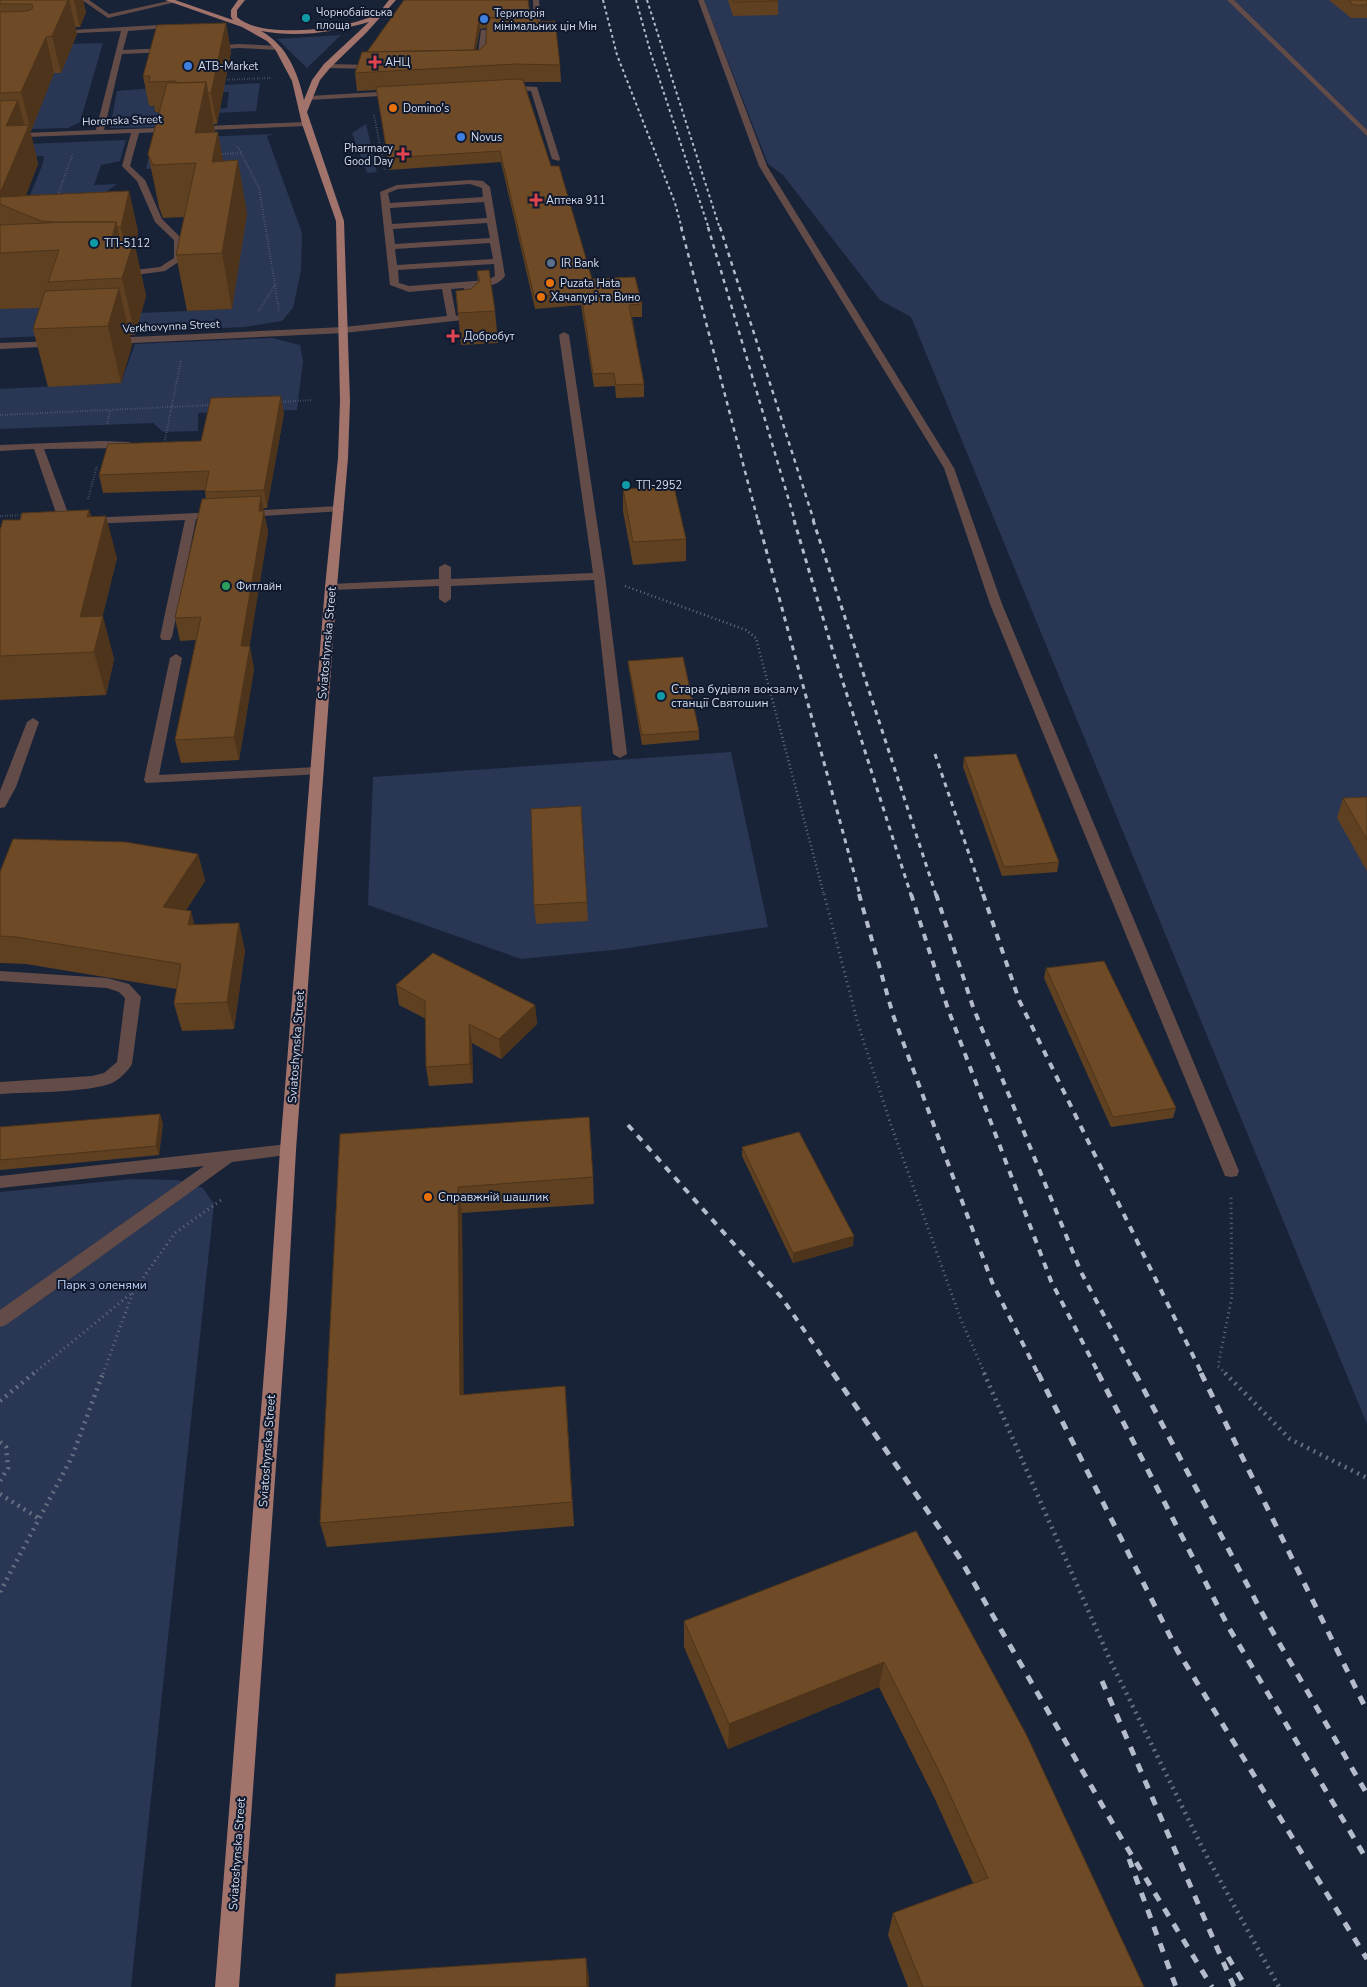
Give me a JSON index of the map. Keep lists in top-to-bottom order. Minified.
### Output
{"streets":{"main road":["Sviatoshynska Street"],"street":["Horenska Street","Verkhovynna Street"]},"crossings":[["Horenska Street","Sviatoshynska Street"],["Verkhovynna Street","Sviatoshynska Street"]],"parks":["Парк з оленями"],"places":{"other":["Чорнобаївська площа","Територія мінімальних цін Мін","ATB-Market","Domino's","Novus","ТП-5112","IR Bank","Puzata Hata","Хачапурі та Вино","ТП-2952","Фитлайн","Стара будівля вокзалу станції Святошин","Справжній шашлик"],"health":["АНЦ","Pharmacy Good Day","Аптека 911","Добробут"]}}
